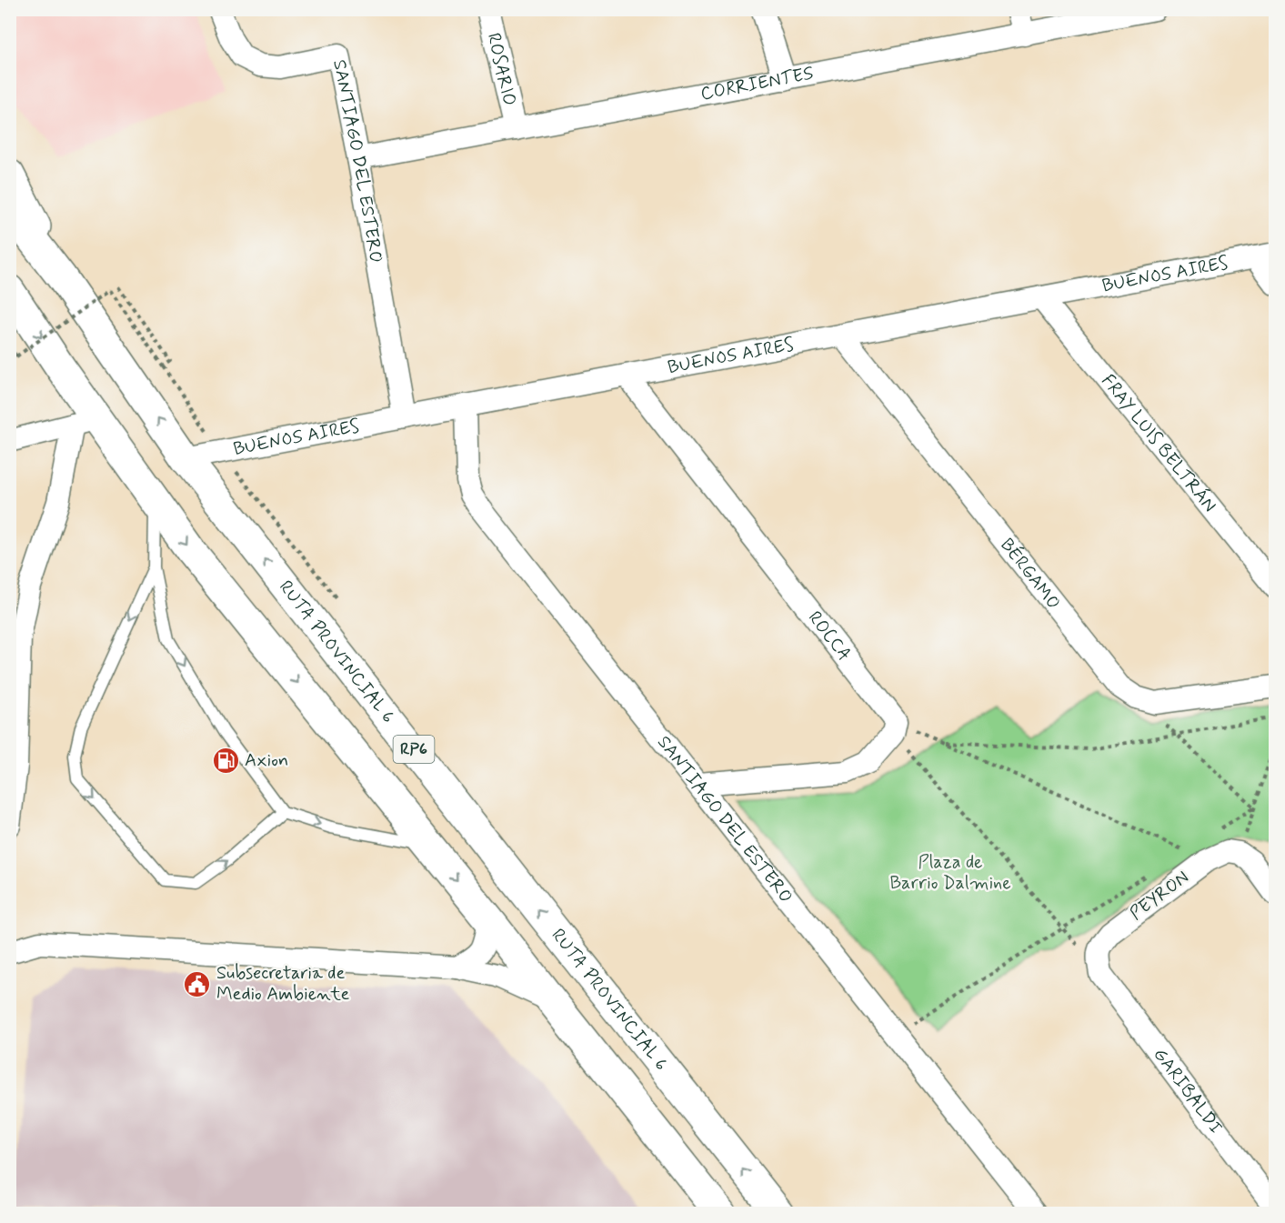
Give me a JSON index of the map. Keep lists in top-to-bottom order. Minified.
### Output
{"streets":{"highway":["RUTA PROVINCIAL 6","RP6"],"street":["ROSARIO","CORRIENTES","SANTIAGO DEL ESTERO","BUENOS AIRES","FRAY LUIS BELTRÁN","BÉRGAMO","ROCCA","PEYRON","GARIBALDI"]},"crossings":[["ROSARIO","CORRIENTES"],["CORRIENTES","SANTIAGO DEL ESTERO"],["SANTIAGO DEL ESTERO","BUENOS AIRES"],["BUENOS AIRES","FRAY LUIS BELTRÁN"],["BUENOS AIRES","BÉRGAMO"],["BUENOS AIRES","ROCCA"],["BUENOS AIRES","RUTA PROVINCIAL 6"],["PEYRON","GARIBALDI"]],"parks":["Plaza de Barrio Dalmine"],"places":{"fuel station":["Axion"],"public building":["Subsecretaria de Medio Ambiente"]}}
